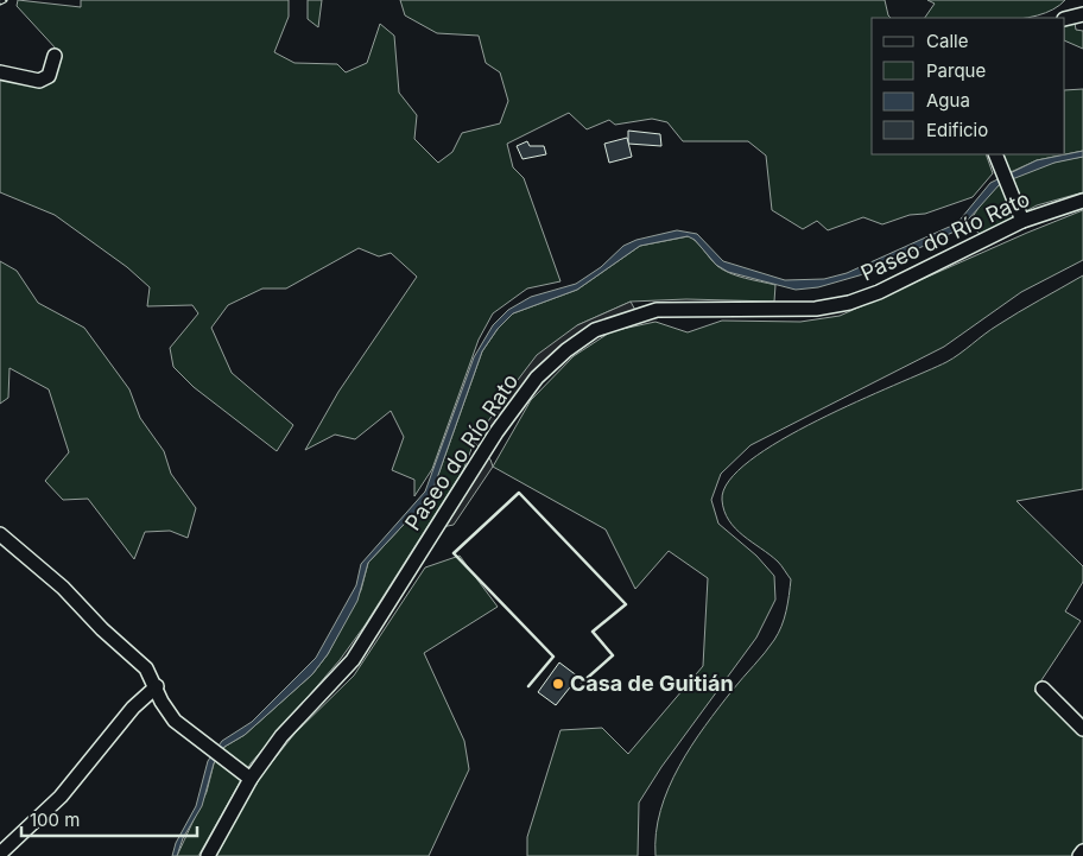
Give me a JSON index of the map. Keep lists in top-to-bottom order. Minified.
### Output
{"streets":{"street":["Paseo do Río Rato"]},"places":["Casa de Guitián"],"legend":["Calle","Parque","Agua","Edificio"],"scale_bar":"100 m"}
